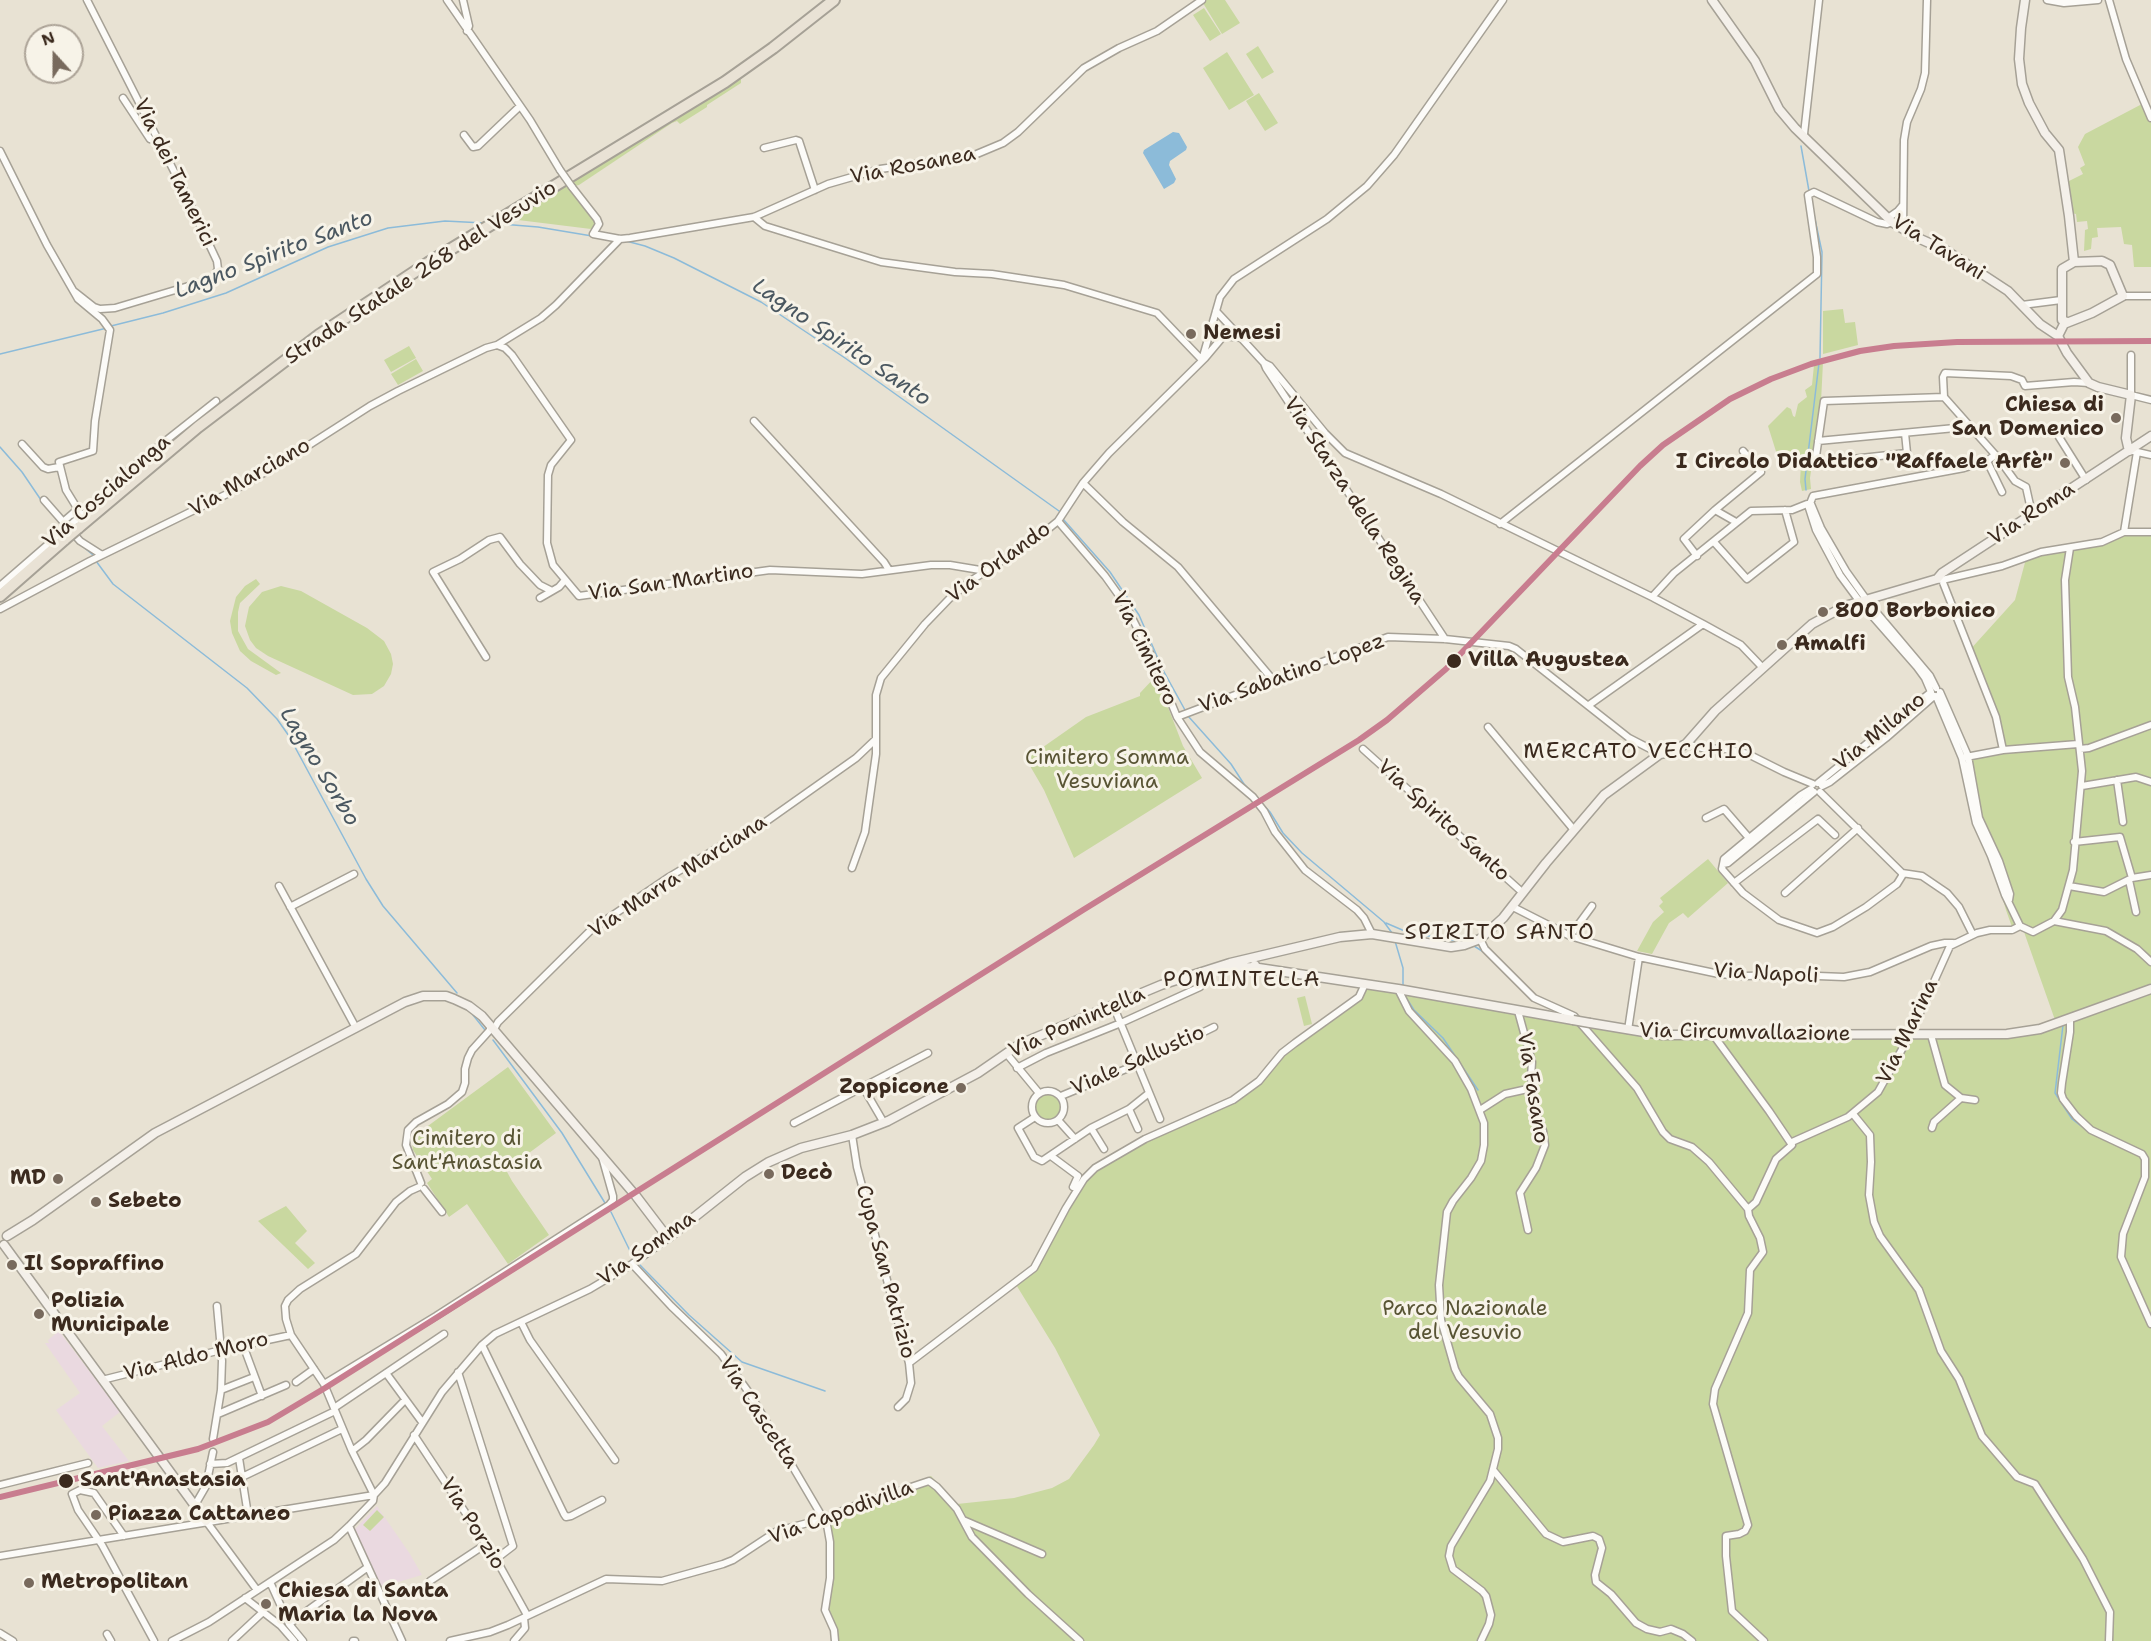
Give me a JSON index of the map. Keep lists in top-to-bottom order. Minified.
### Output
{"streets":{"highway":["Strada Statale 268 del Vesuvio"],"street":["Via Rosanea","Via dei Tamerici","Via Tavani","Via Marciano","Via Coscialonga","Via Starza della Regina","Via Roma","Via Orlando","Via San Martino","Via Cimitero","Via Sabatino Lopez","Via Milano","Via Spirito Santo","Via Marra Marciana","Via Napoli","Via Pomintella","Via Marina","Via Circumvallazione","Viale Sallustio","Via Fasano","Via Somma","Cupa San Patrizio","Via Aldo Moro","Via Cascetta","Via Capodivilla","Via Porzio"]},"crossings":[["Via Rosanea","Via Marciano"],["Strada Statale 268 del Vesuvio","Via Coscialonga"],["Via Marciano","Via San Martino"],["Via Starza della Regina","Via Sabatino Lopez"],["Via Orlando","Via San Martino"],["Via Orlando","Via Cimitero"],["Via Orlando","Via Marra Marciana"],["Via Cimitero","Via Sabatino Lopez"],["Via Cimitero","Via Spirito Santo"],["Via Cimitero","Via Pomintella"],["Via Sabatino Lopez","Via Spirito Santo"],["Via Spirito Santo","Via Napoli"],["Via Spirito Santo","Via Pomintella"],["Via Napoli","Via Marina"],["Via Pomintella","Via Circumvallazione"],["Via Pomintella","Via Somma"],["Via Marina","Via Circumvallazione"],["Via Circumvallazione","Via Fasano"],["Via Somma","Cupa San Patrizio"],["Via Somma","Via Cascetta"],["Via Somma","Via Porzio"],["Via Cascetta","Via Capodivilla"],["Via Capodivilla","Via Porzio"]],"districts":["MERCATO VECCHIO","SPIRITO SANTO","POMINTELLA"],"water":["Lagno Spirito Santo","Lagno Sorbo"],"parks":["Cimitero Somma Vesuviana","Cimitero di Sant'Anastasia","Parco Nazionale del Vesuvio"],"places":["Nemesi","Chiesa di San Domenico","I Circolo Didattico \"Raffaele Arfè\"","800 Borbonico","Amalfi","Villa Augustea","Zoppicone","Decò","MD","Sebeto","Il Sopraffino","Polizia Municipale","Sant'Anastasia","Piazza Cattaneo","Metropolitan","Chiesa di Santa Maria la Nova"],"north":"top"}
